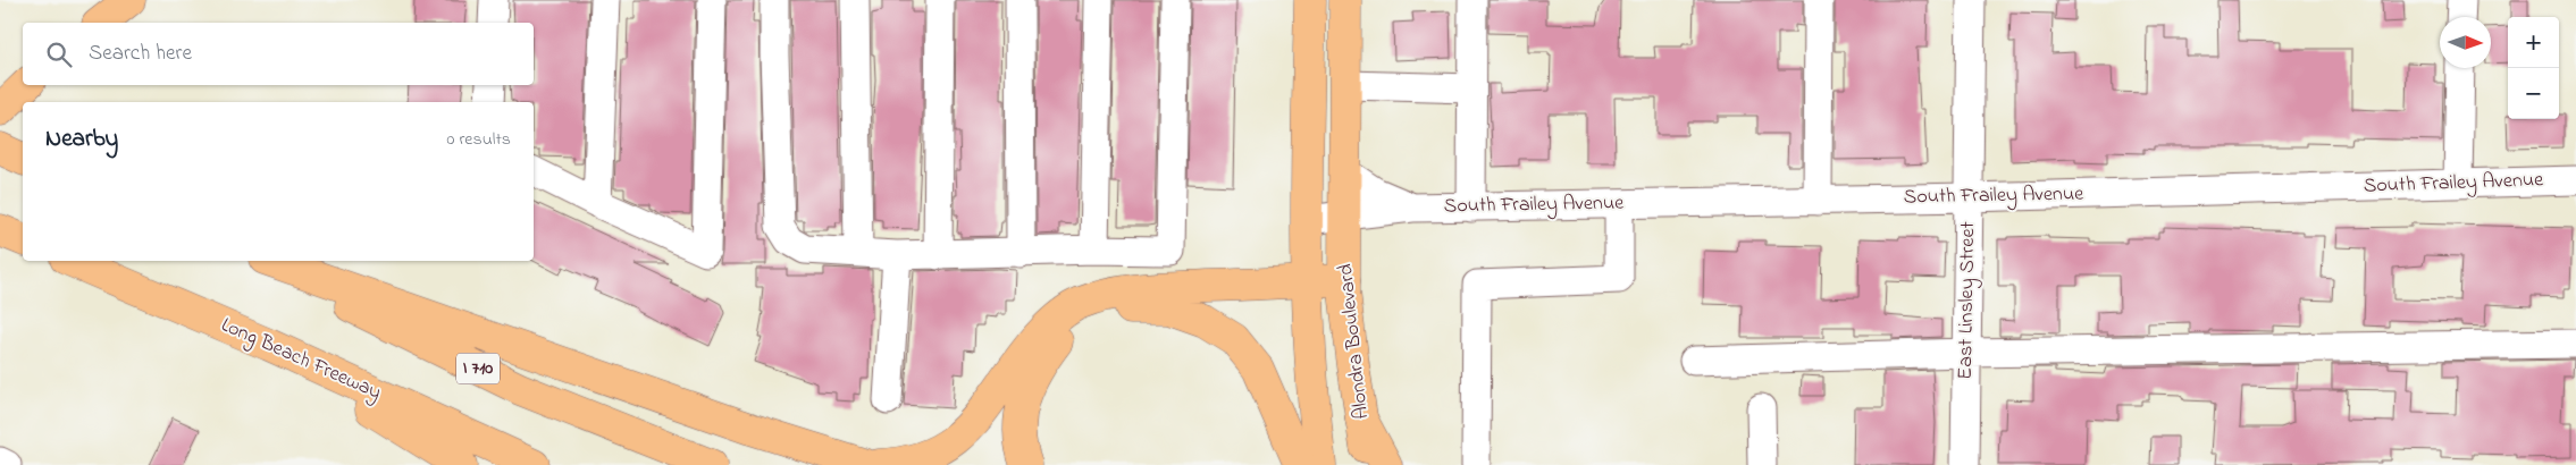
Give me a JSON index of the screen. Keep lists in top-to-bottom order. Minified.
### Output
{"streets":{"main road":["Alondra Boulevard","Long Beach Freeway","I 710"],"street":["South Frailey Avenue","East Linsley Street"]},"crossings":[["South Frailey Avenue","East Linsley Street"],["South Frailey Avenue","Alondra Boulevard"]],"north":"right","page":{"map_buttons":["+","−"],"search":"Search here","heading":["Nearby","0 results"]}}
